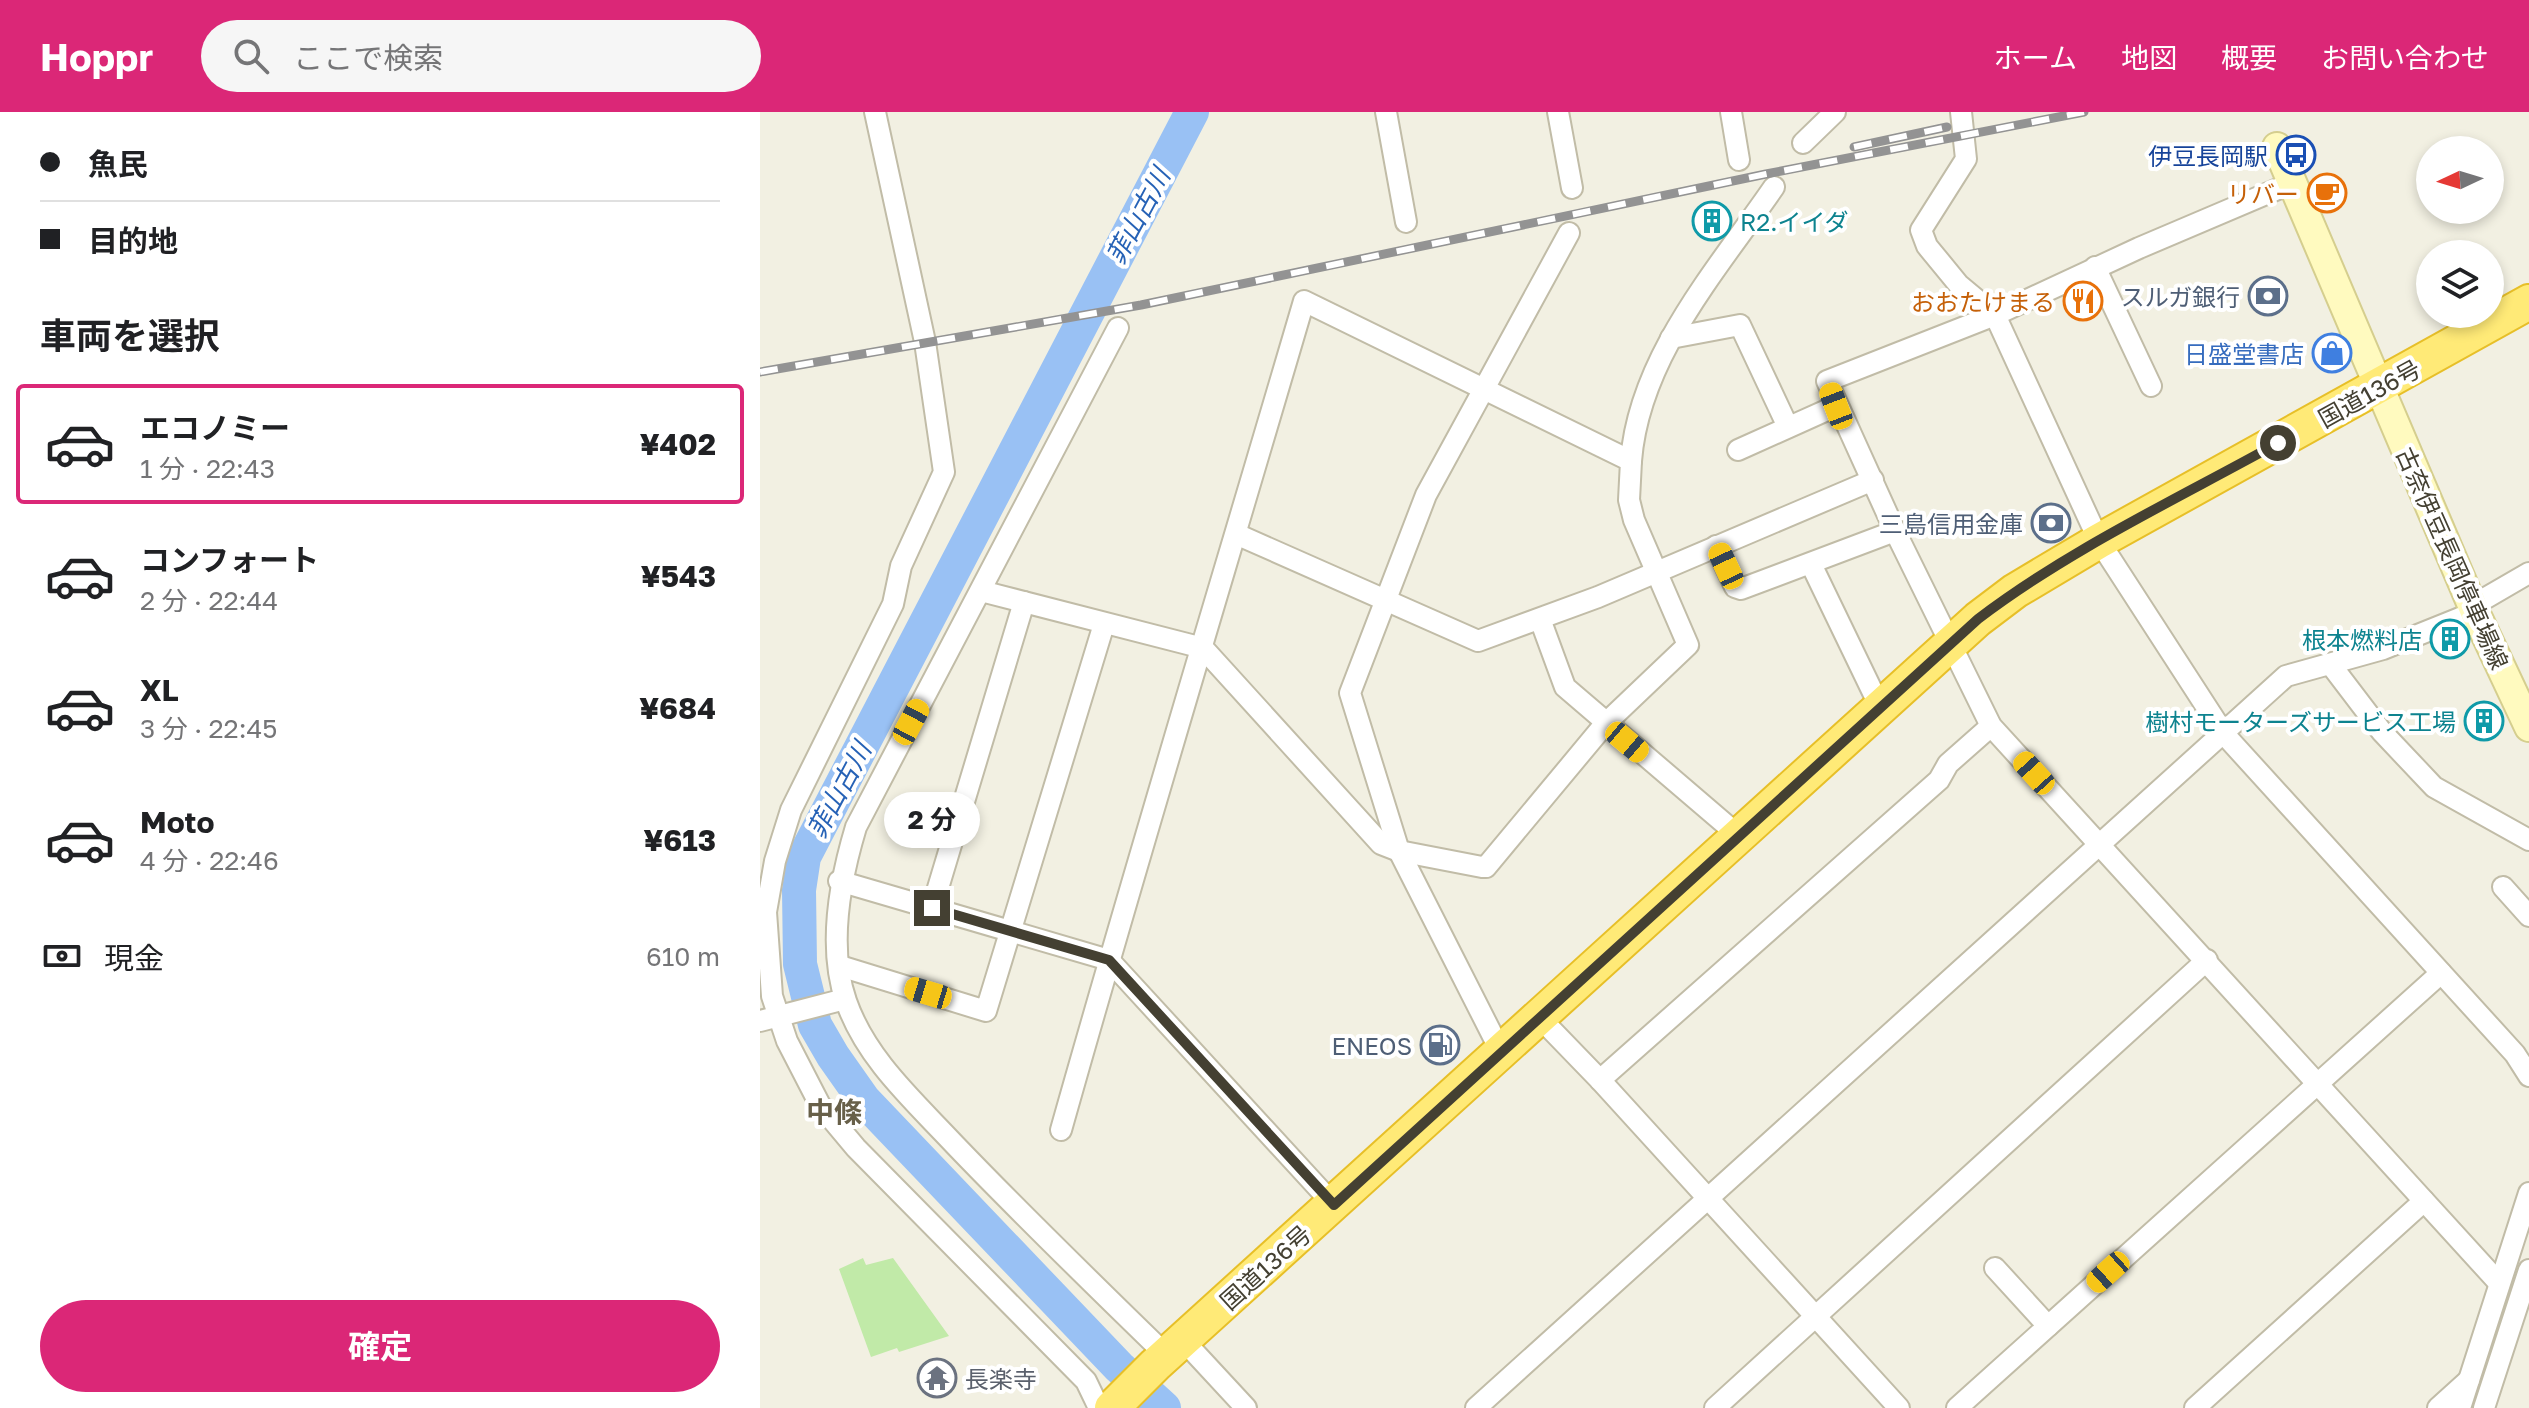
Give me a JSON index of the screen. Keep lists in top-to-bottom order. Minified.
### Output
{"streets":{"highway":["国道136号"],"main road":["古奈伊豆長岡停車場線"]},"crossings":[["国道136号","古奈伊豆長岡停車場線"]],"districts":["中條"],"water":["菲山古川"],"places":{"bus stop":["伊豆長岡駅"],"cafe":["リバー"],"building":["R2.イイダ","根本燃料店","樹村モーターズサービス工場"],"bank":["スルガ銀行","三島信用金庫"],"restaurant":["おおたけまる"],"shop":["日盛堂書店"],"fuel station":["ENEOS"],"temple":["長楽寺"]},"north":"left","page":{"header":"Hoppr","search":"ここで検索","nav":["ホーム","地図","概要","お問い合わせ"],"banner":["魚民","目的地"],"heading":"車両を選択","list":[{"name":"エコノミー","note":"1 分 · 22:43","value":"¥402"},{"name":"コンフォート","note":"2 分 · 22:44","value":"¥543"},{"name":"XL","note":"3 分 · 22:45","value":"¥684"},{"name":"Moto","note":"4 分 · 22:46","value":"¥613"}],"bubble":"2 分","pay":["現金","610 m"],"buttons":"確定"}}
